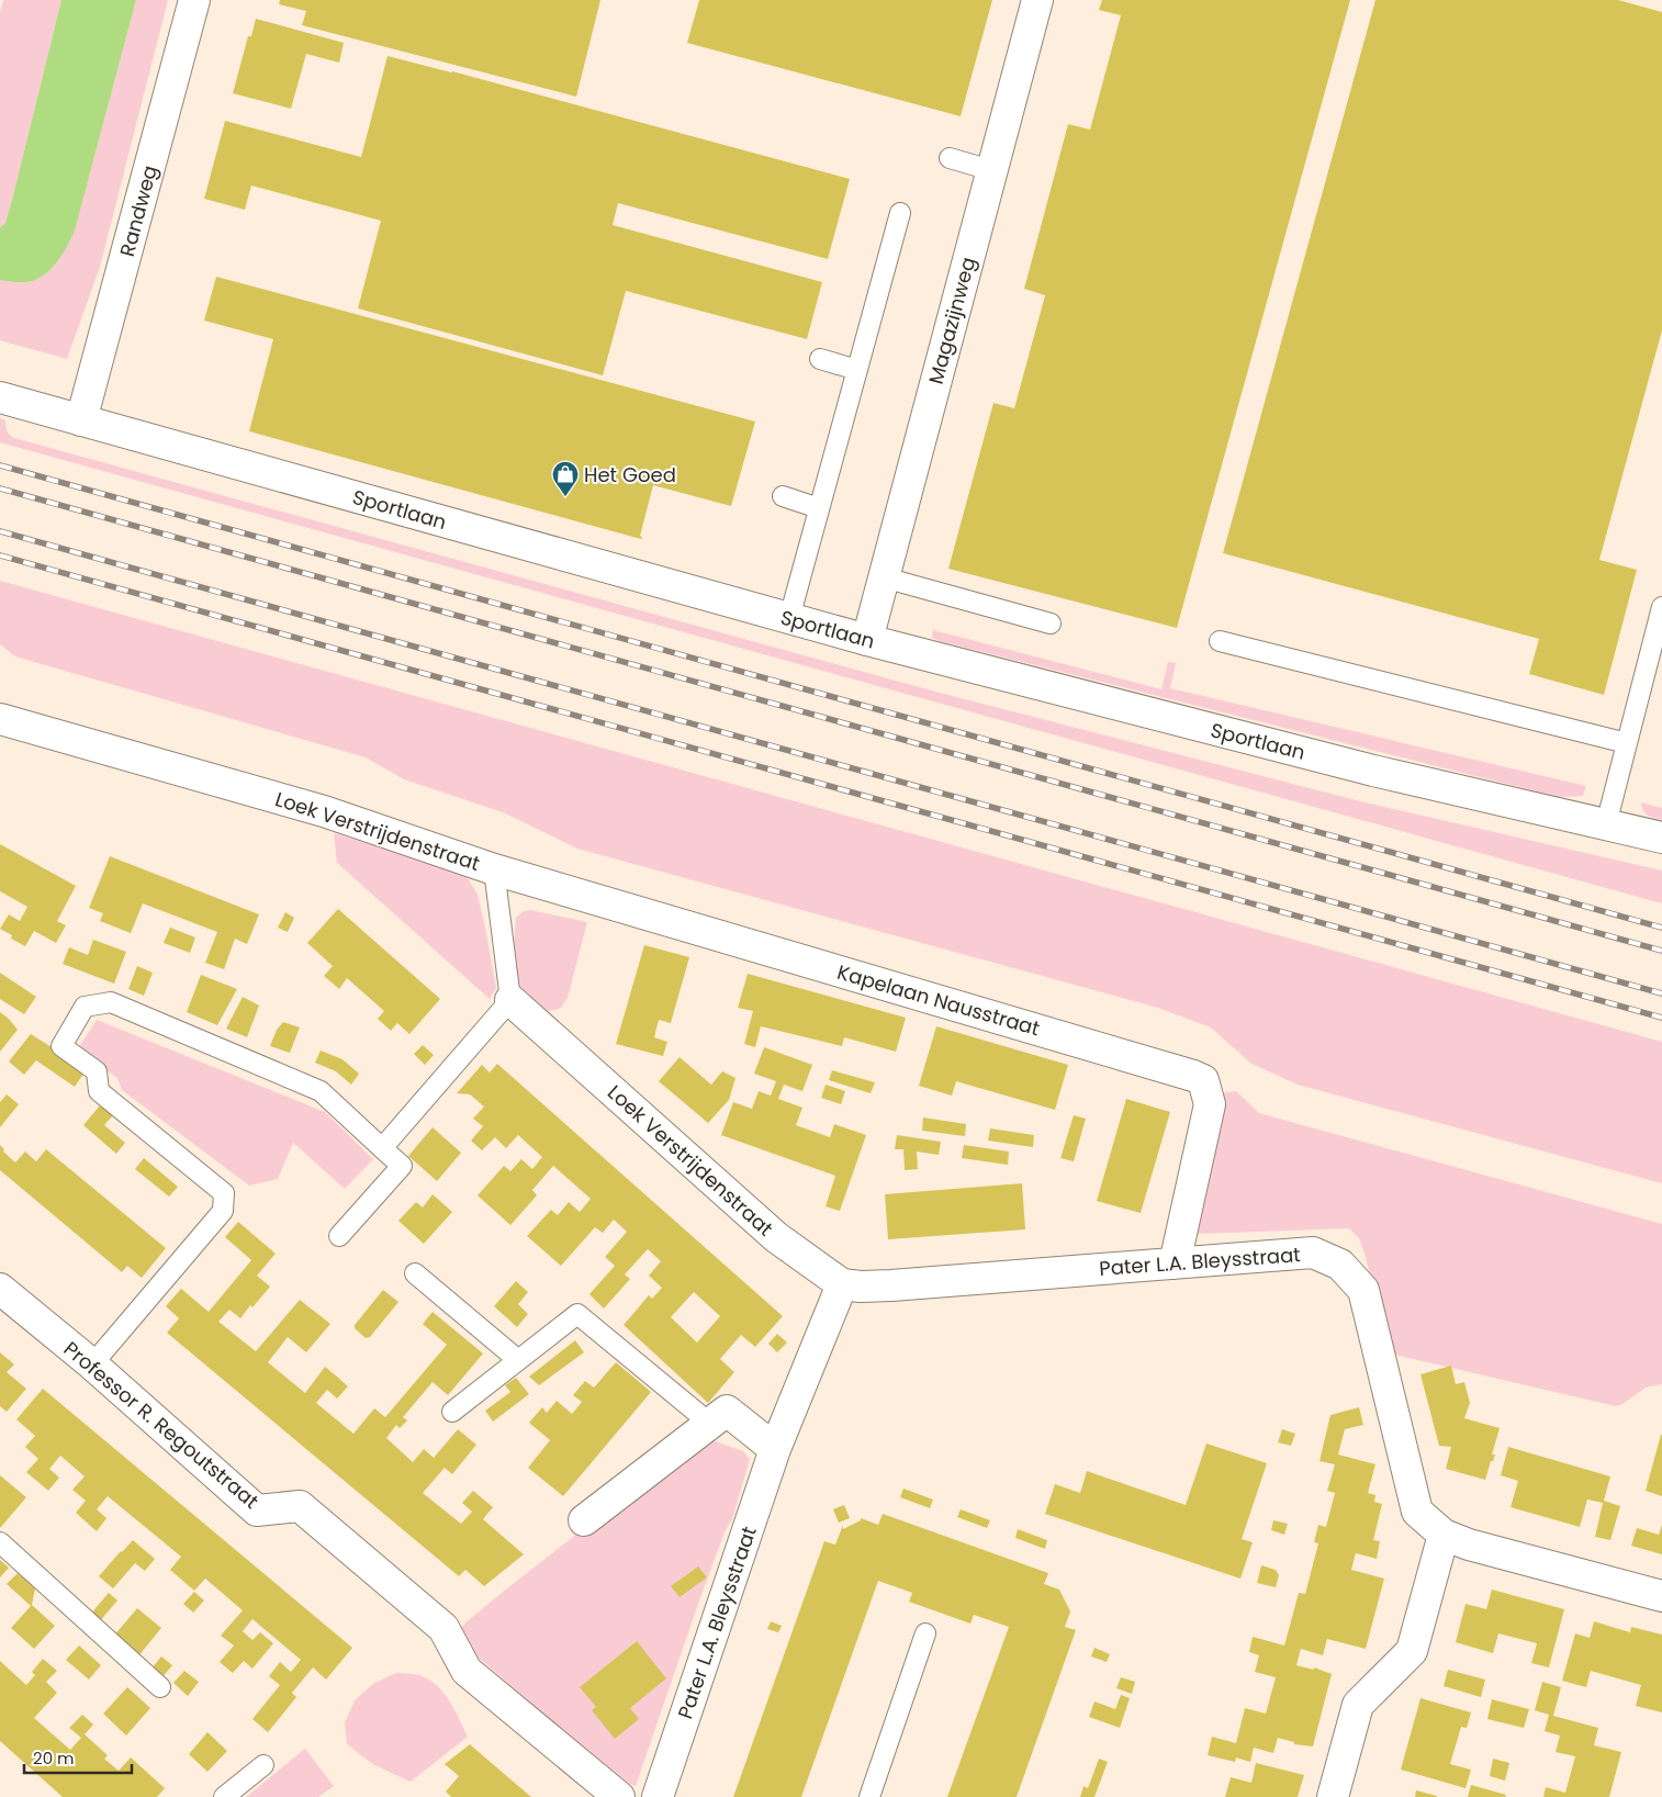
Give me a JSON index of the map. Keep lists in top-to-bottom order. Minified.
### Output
{"streets":{"street":["Randweg","Magazijnweg","Sportlaan","Loek Verstrijdenstraat","Kapelaan Nausstraat","Pater L.A. Bleysstraat","Professor R. Regoutstraat"]},"crossings":[["Randweg","Sportlaan"],["Magazijnweg","Sportlaan"],["Loek Verstrijdenstraat","Kapelaan Nausstraat"],["Loek Verstrijdenstraat","Pater L.A. Bleysstraat"],["Kapelaan Nausstraat","Pater L.A. Bleysstraat"]],"places":{"shop":["Het Goed"]},"scale_bar":"20 m"}
